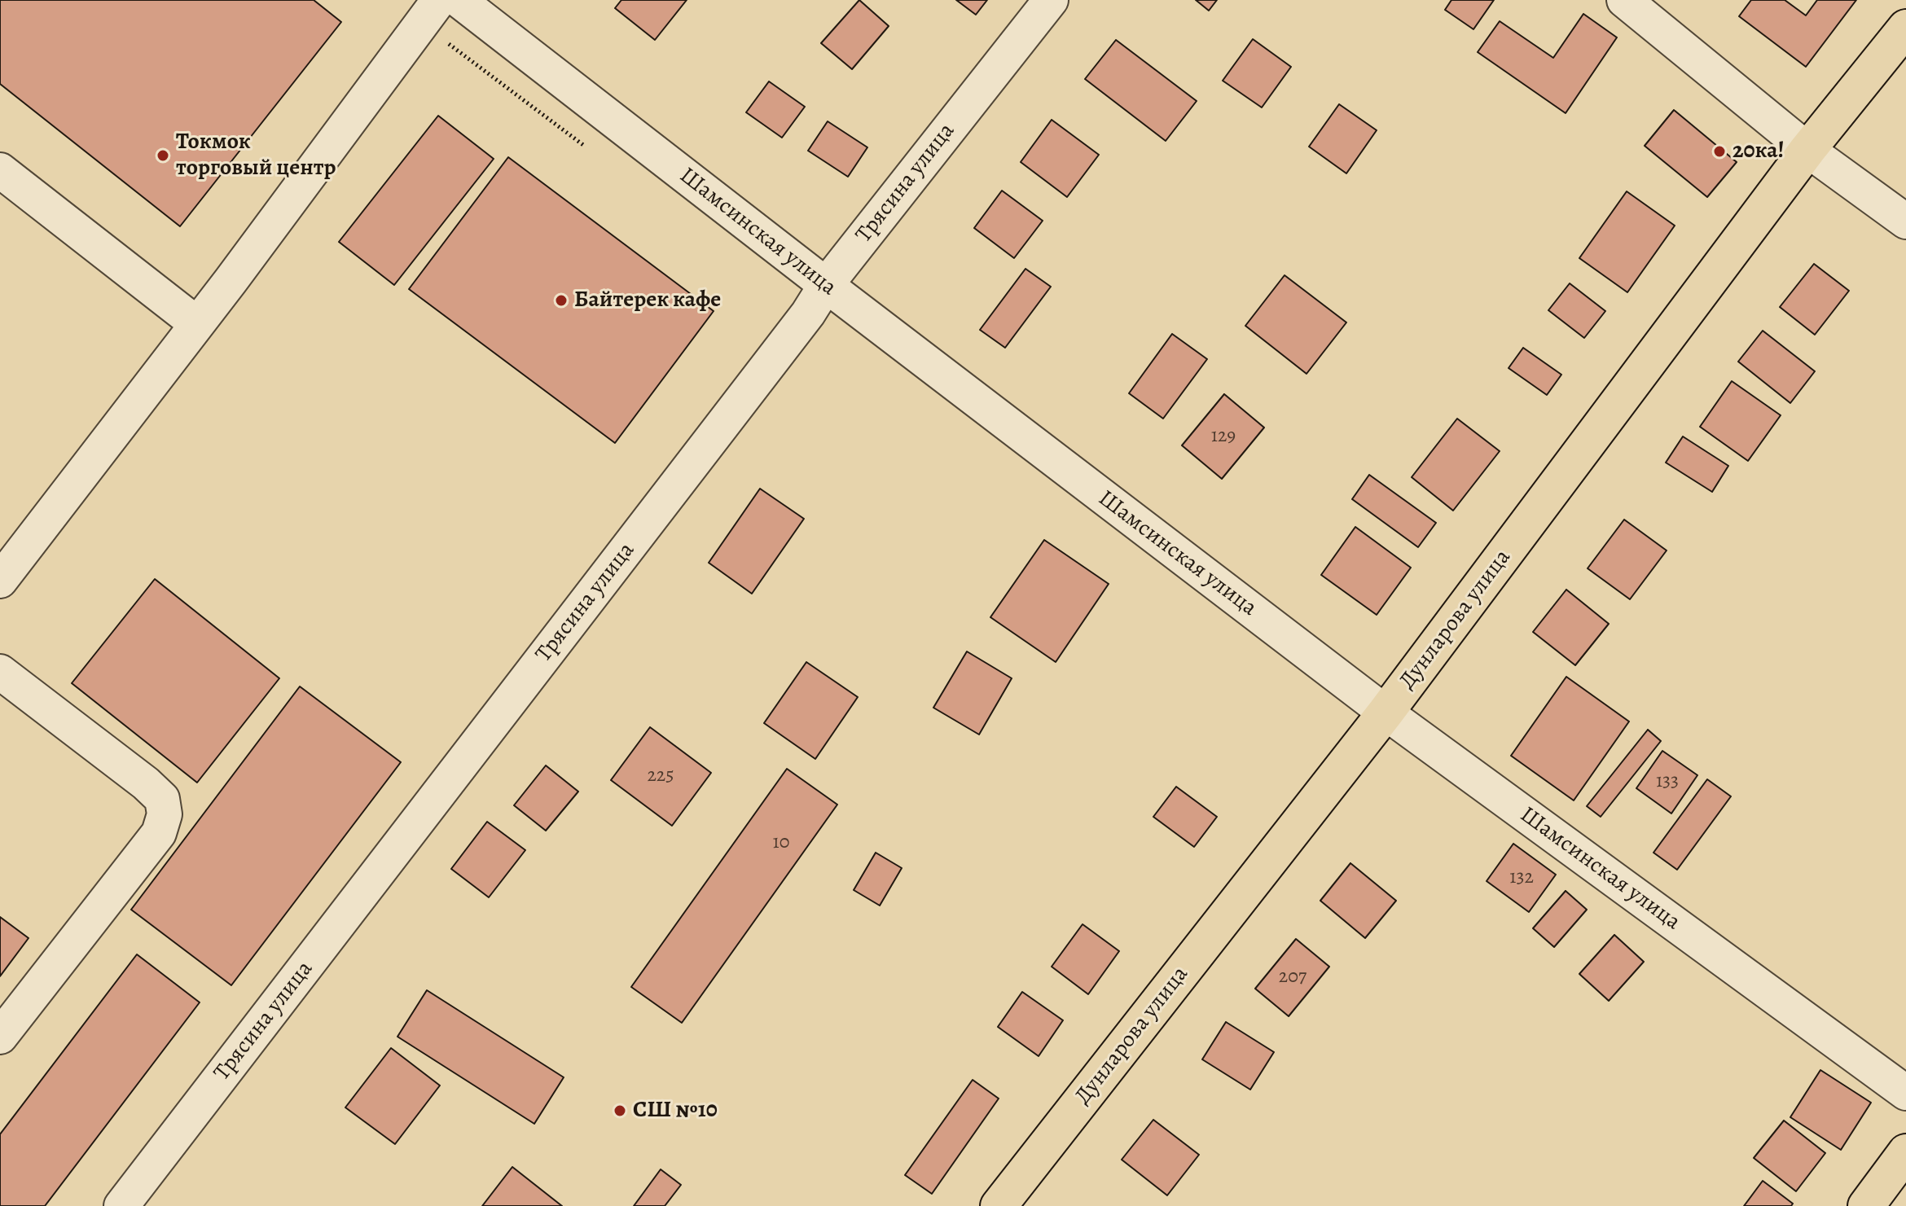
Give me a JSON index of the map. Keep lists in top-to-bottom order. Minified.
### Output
{"streets":{"main road":["Дунларова улица"],"street":["Трясина улица","Шамсинская улица"]},"crossings":[["Трясина улица","Шамсинская улица"],["Шамсинская улица","Дунларова улица"]],"places":["20ка!","Токмок торговый центр","Байтерек кафе","СШ №10"],"house_numbers":["129","225","133","10","132","207"]}
